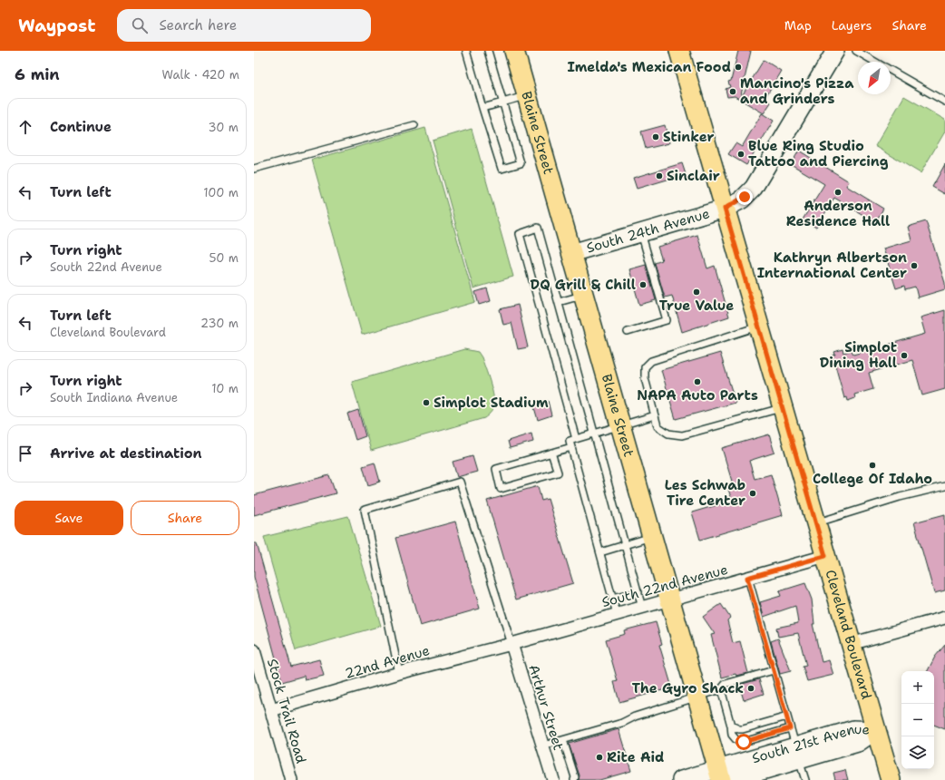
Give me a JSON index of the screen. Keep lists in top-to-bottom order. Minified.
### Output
{"streets":{"main road":["Blaine Street","South 24th Avenue","Cleveland Boulevard","South 21st Avenue"],"street":["South 22nd Avenue","22nd Avenue","Arthur Street","Stock Trail Road"]},"crossings":[["Blaine Street","South 24th Avenue"],["Blaine Street","South 22nd Avenue"],["Blaine Street","South 21st Avenue"],["South 24th Avenue","Cleveland Boulevard"],["South 22nd Avenue","Cleveland Boulevard"],["South 22nd Avenue","22nd Avenue"],["South 22nd Avenue","Arthur Street"],["Cleveland Boulevard","South 21st Avenue"],["22nd Avenue","Arthur Street"],["22nd Avenue","Stock Trail Road"]],"places":["Imelda's Mexican Food","Mancino's Pizza and Grinders","Stinker","Blue Ring Studio Tattoo and Piercing","Sinclair","Anderson Residence Hall","Kathryn Albertson International Center","DQ Grill & Chill","True Value","Simplot Dining Hall","NAPA Auto Parts","Simplot Stadium","College Of Idaho","Les Schwab Tire Center","The Gyro Shack","Rite Aid"],"north":"bottom left","page":{"header":"Waypost","search":"Search here","nav":["Map","Layers","Share"],"heading":["6 min","Walk · 420 m"],"list":[["Continue","30 m"],["Turn left","100 m"],["Turn right","South 22nd Avenue","50 m"],["Turn left","Cleveland Boulevard","230 m"],["Turn right","South Indiana Avenue","10 m"],"Arrive at destination"],"buttons":["Save","Share"],"map_buttons":["+","−"]}}
